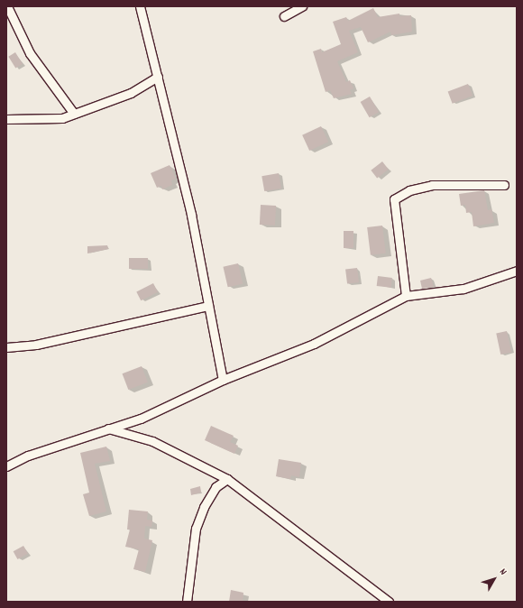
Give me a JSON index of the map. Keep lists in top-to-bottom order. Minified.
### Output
{"north":"top right"}
